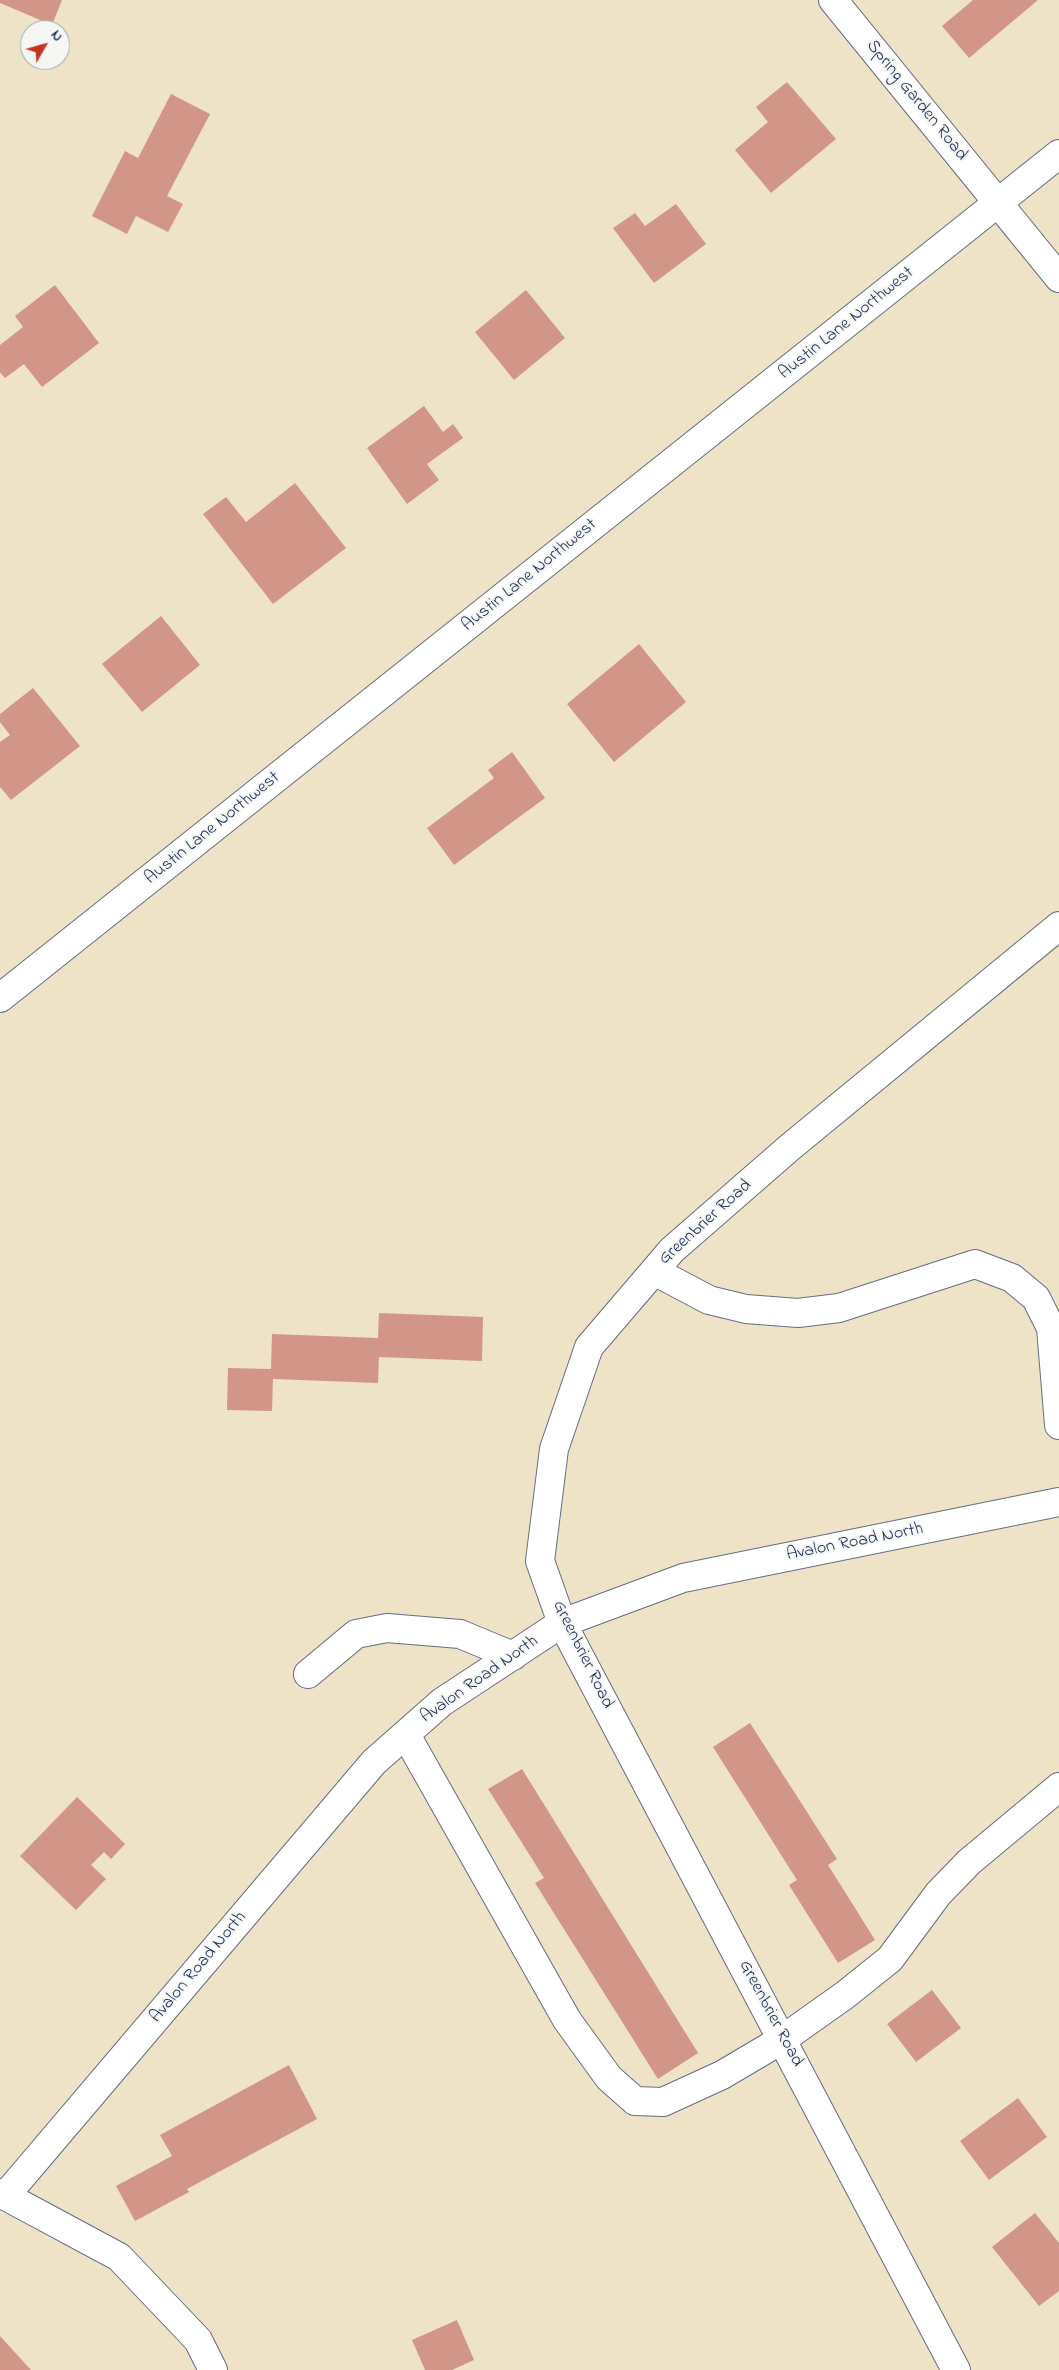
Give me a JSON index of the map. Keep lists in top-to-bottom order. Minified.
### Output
{"streets":{"street":["Spring Garden Road","Austin Lane Northwest","Greenbrier Road","Avalon Road North"]},"crossings":[["Spring Garden Road","Austin Lane Northwest"],["Greenbrier Road","Avalon Road North"]],"north":"top right"}
